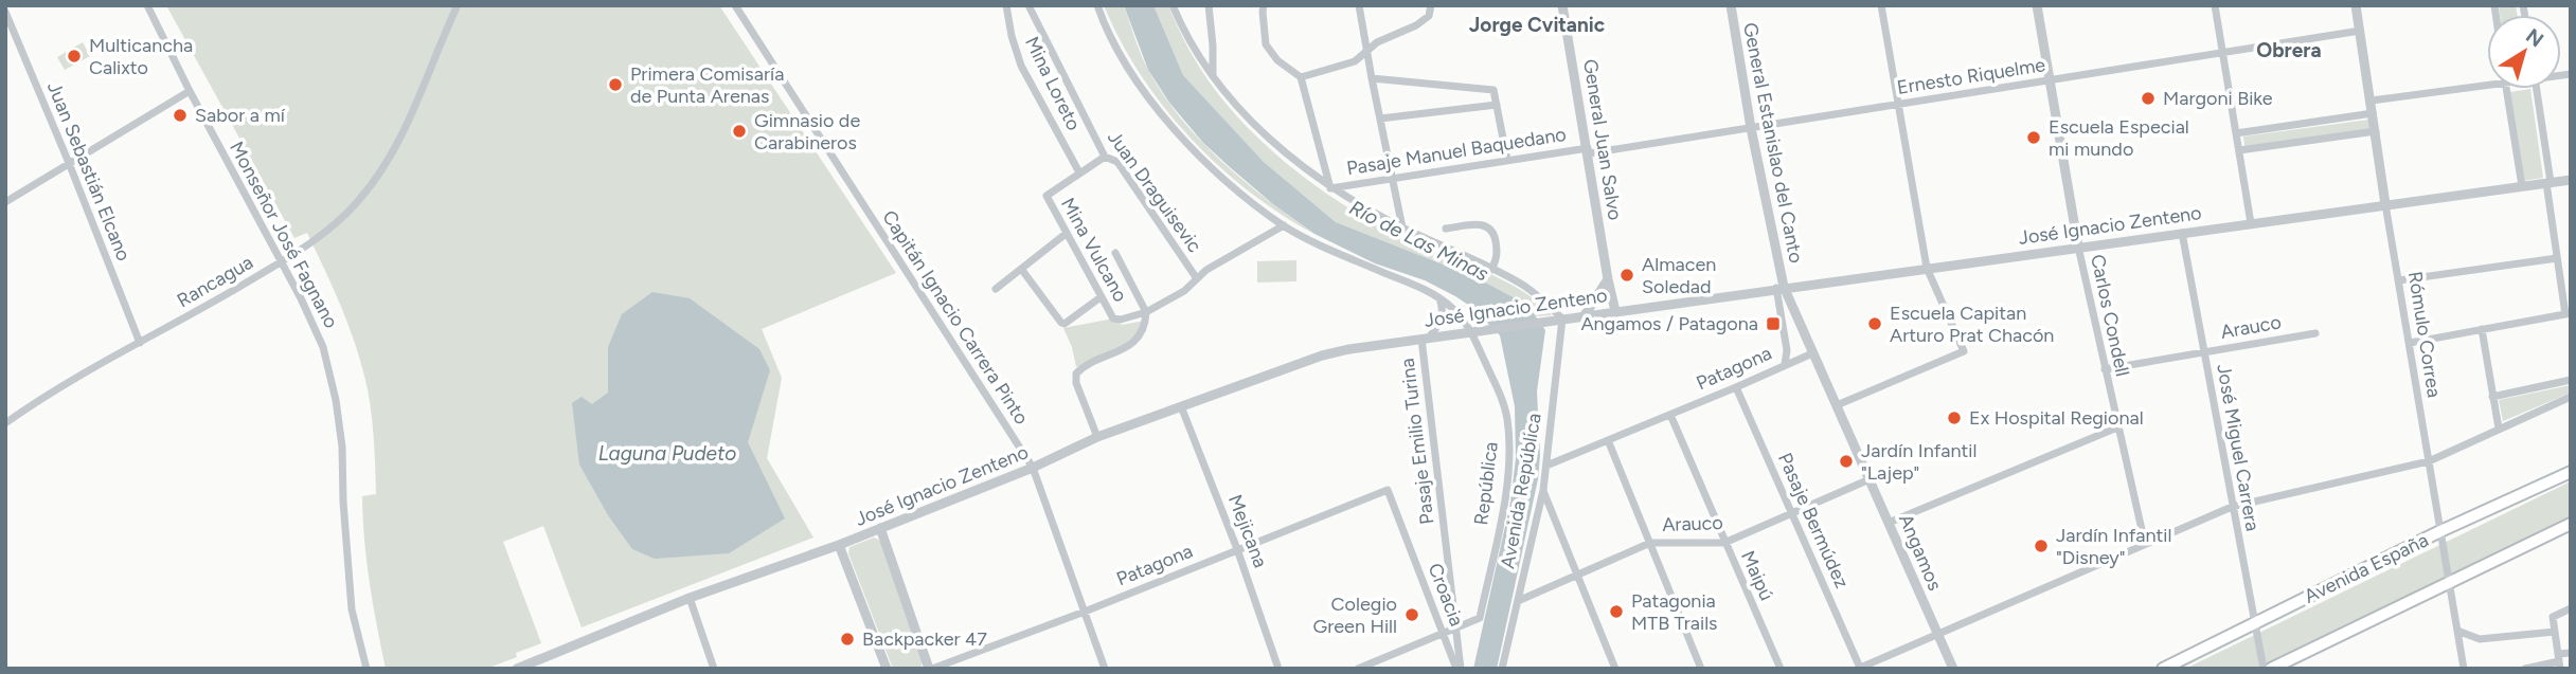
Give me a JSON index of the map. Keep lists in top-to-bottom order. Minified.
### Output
{"streets":{"main road":["Avenida España"],"street":["Ernesto Riquelme","Mina Loreto","General Juan Salvo","General Estanislao del Canto","Pasaje Manuel Baquedano","Juan Sebastián Elcano","Juan Draguisevic","José Ignacio Zenteno","Monseñor José Fagnano","Mina Vulcano","Rancagua","Carlos Condell","Capitán Ignacio Carrera Pinto","Arauco","Rómulo Correa","Patagona","Pasaje Emilio Turina","José Miguel Carrera","República","Avenida República","Pasaje Bermúdez","Mejicana","Angamos","Maipú","Croacia"]},"crossings":[["Ernesto Riquelme","General Juan Salvo"],["Ernesto Riquelme","General Estanislao del Canto"],["Ernesto Riquelme","Pasaje Manuel Baquedano"],["Ernesto Riquelme","Carlos Condell"],["Ernesto Riquelme","Rómulo Correa"],["Mina Loreto","Mina Vulcano"],["General Juan Salvo","Pasaje Manuel Baquedano"],["General Juan Salvo","José Ignacio Zenteno"],["General Estanislao del Canto","José Ignacio Zenteno"],["General Estanislao del Canto","Angamos"],["Juan Sebastián Elcano","Rancagua"],["José Ignacio Zenteno","Carlos Condell"],["José Ignacio Zenteno","Capitán Ignacio Carrera Pinto"],["José Ignacio Zenteno","Rómulo Correa"],["José Ignacio Zenteno","Pasaje Emilio Turina"],["José Ignacio Zenteno","José Miguel Carrera"],["José Ignacio Zenteno","República"],["José Ignacio Zenteno","Avenida República"],["José Ignacio Zenteno","Mejicana"],["José Ignacio Zenteno","Angamos"],["Monseñor José Fagnano","Rancagua"],["Carlos Condell","Arauco"],["Capitán Ignacio Carrera Pinto","Patagona"],["Arauco","José Miguel Carrera"],["Arauco","Avenida República"],["Arauco","Pasaje Bermúdez"],["Arauco","Angamos"],["Arauco","Maipú"],["Rómulo Correa","Avenida España"],["Patagona","Avenida República"],["Patagona","Pasaje Bermúdez"],["Patagona","Mejicana"],["Patagona","Angamos"],["Patagona","Maipú"],["Patagona","Croacia"],["Pasaje Emilio Turina","República"],["Pasaje Emilio Turina","Croacia"],["José Miguel Carrera","Avenida España"]],"districts":["Jorge Cvitanic","Obrera"],"water":["Río de Las Minas","Laguna Pudeto"],"places":{"other":["Multicancha Calixto","Primera Comisaría de Punta Arenas","Margoni Bike","Sabor a mí","Gimnasio de Carabineros","Escuela Especial mi mundo","Almacen Soledad","Escuela Capitan Arturo Prat Chacón","Ex Hospital Regional","Jardín Infantil \"Lajep\"","Jardín Infantil \"Disney\"","Patagonia MTB Trails","Colegio Green Hill","Backpacker 47"],"transit":["Angamos / Patagona"]},"north":"top right"}
